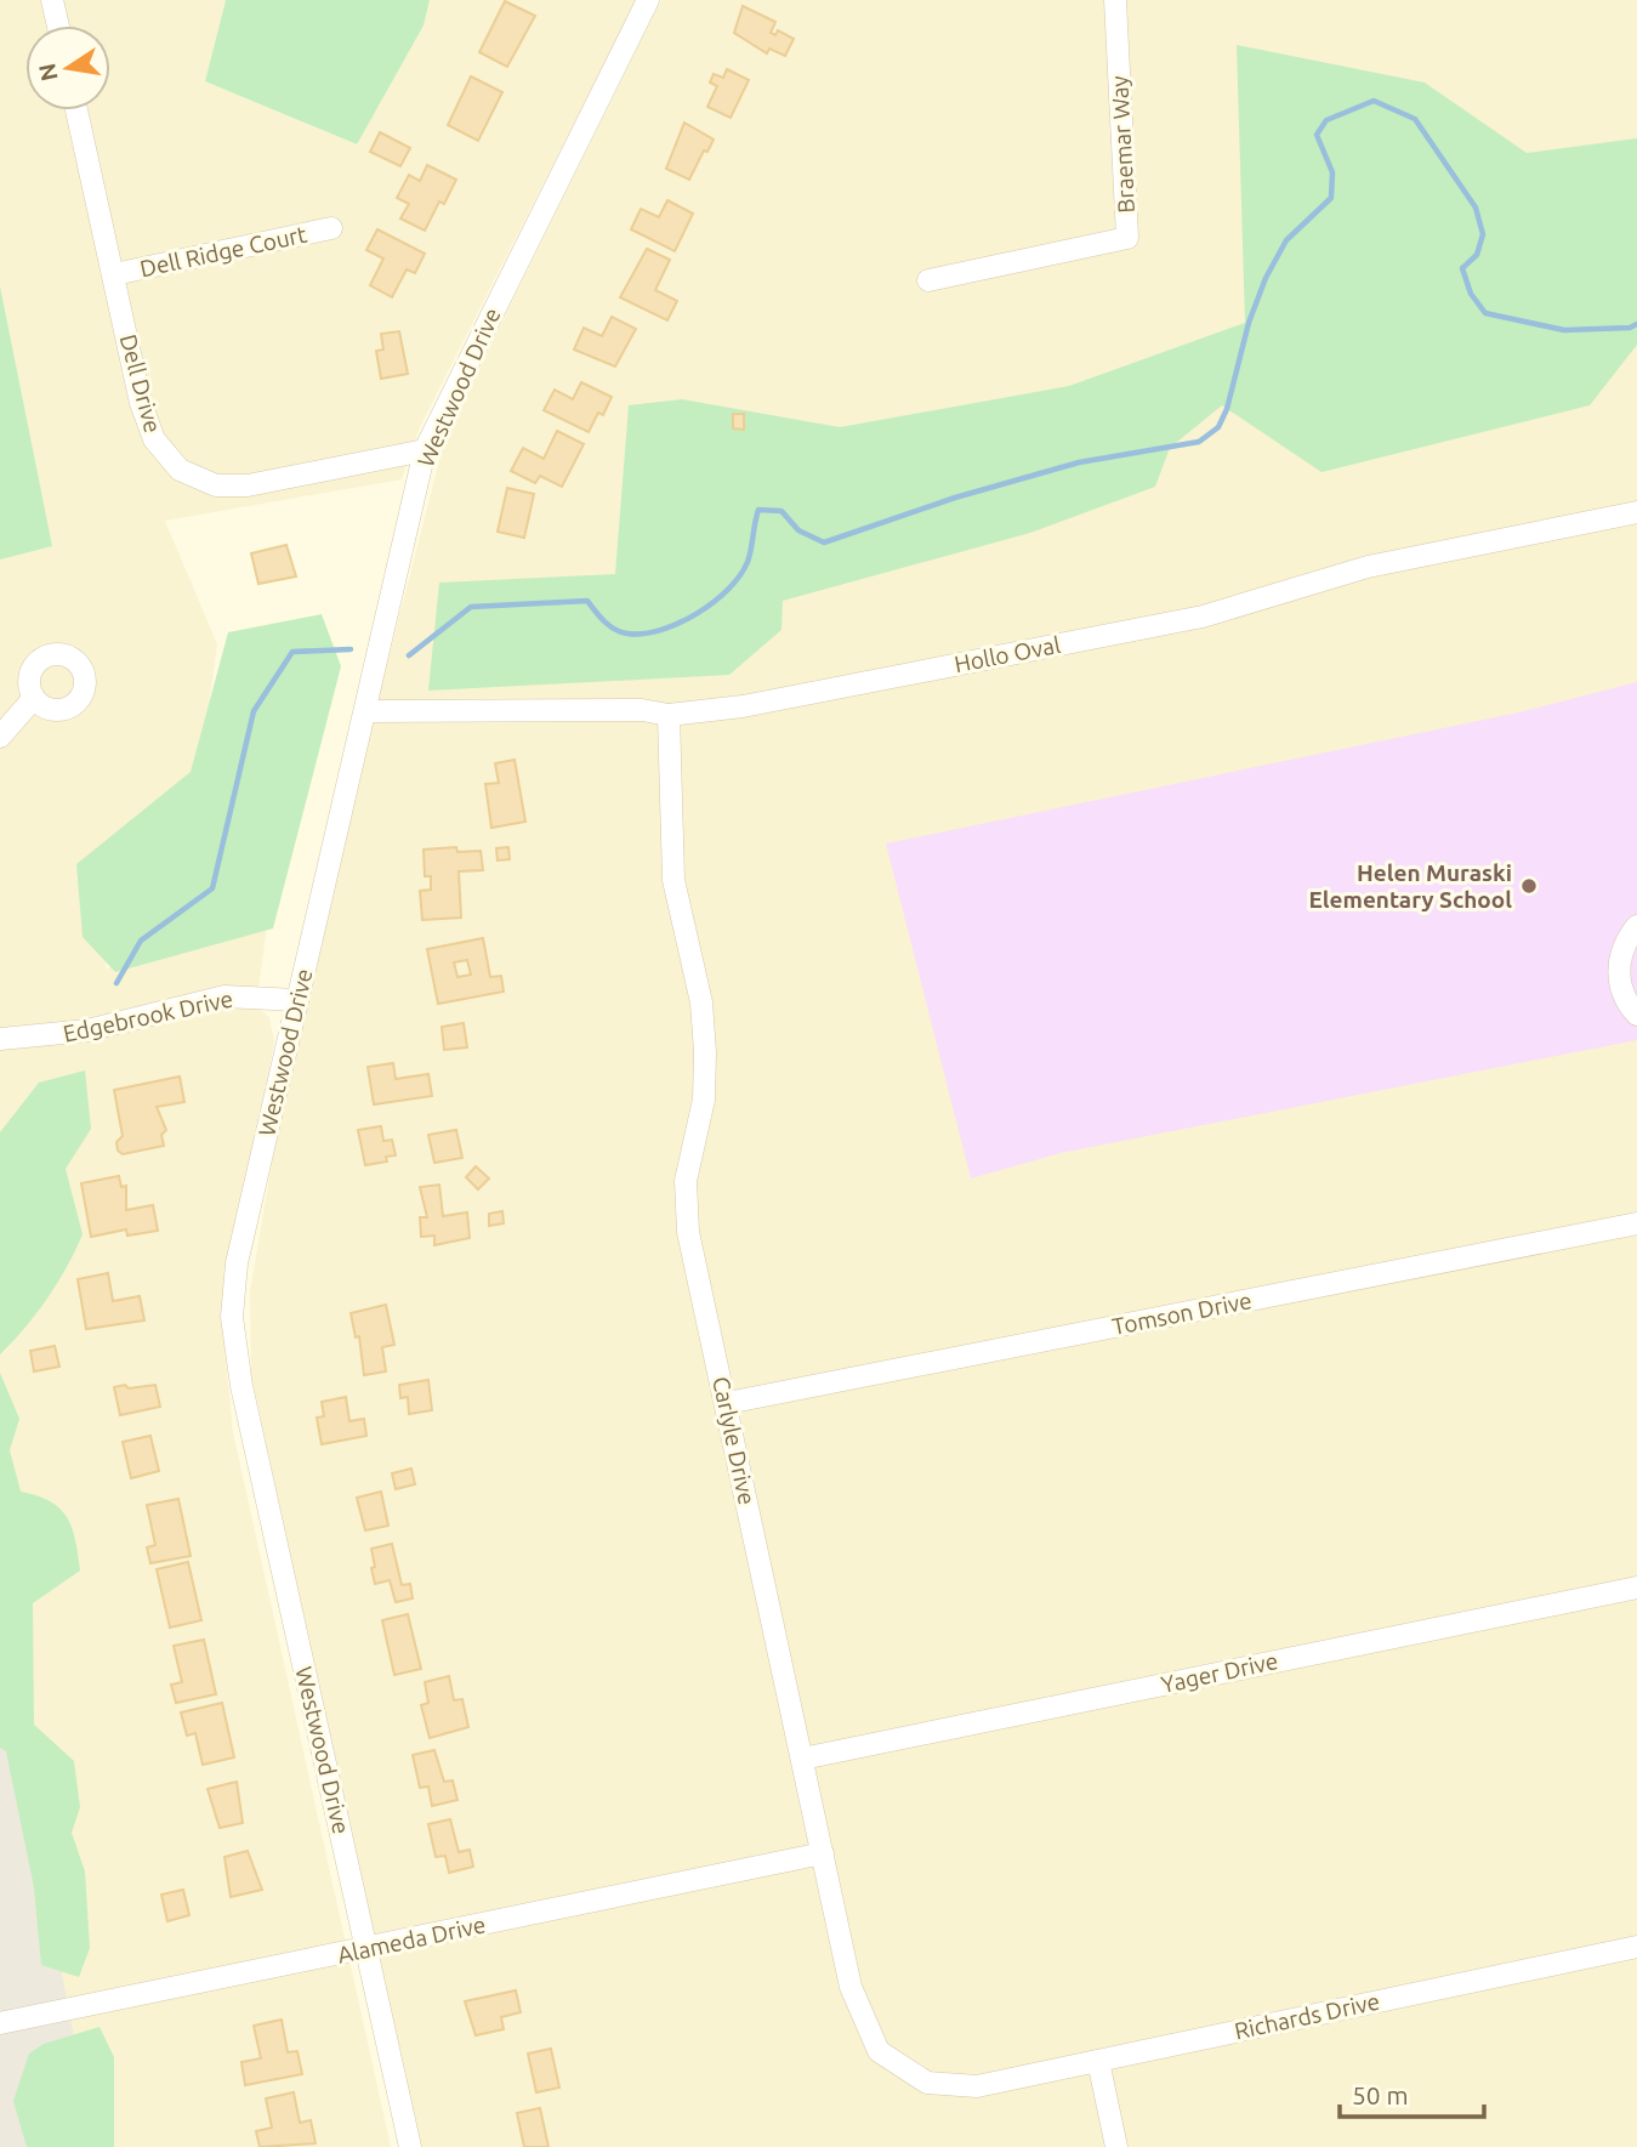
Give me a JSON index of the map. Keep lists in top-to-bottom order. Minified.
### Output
{"streets":{"street":["Braemar Way","Dell Ridge Court","Dell Drive","Westwood Drive","Hollo Oval","Edgebrook Drive","Tomson Drive","Carlyle Drive","Yager Drive","Alameda Drive","Richards Drive"]},"crossings":[["Dell Ridge Court","Dell Drive"],["Dell Drive","Westwood Drive"],["Westwood Drive","Hollo Oval"],["Westwood Drive","Edgebrook Drive"],["Westwood Drive","Alameda Drive"],["Hollo Oval","Carlyle Drive"],["Tomson Drive","Carlyle Drive"],["Carlyle Drive","Yager Drive"],["Carlyle Drive","Alameda Drive"],["Carlyle Drive","Richards Drive"]],"places":["Helen Muraski Elementary School"],"scale_bar":"50 m","north":"left"}
